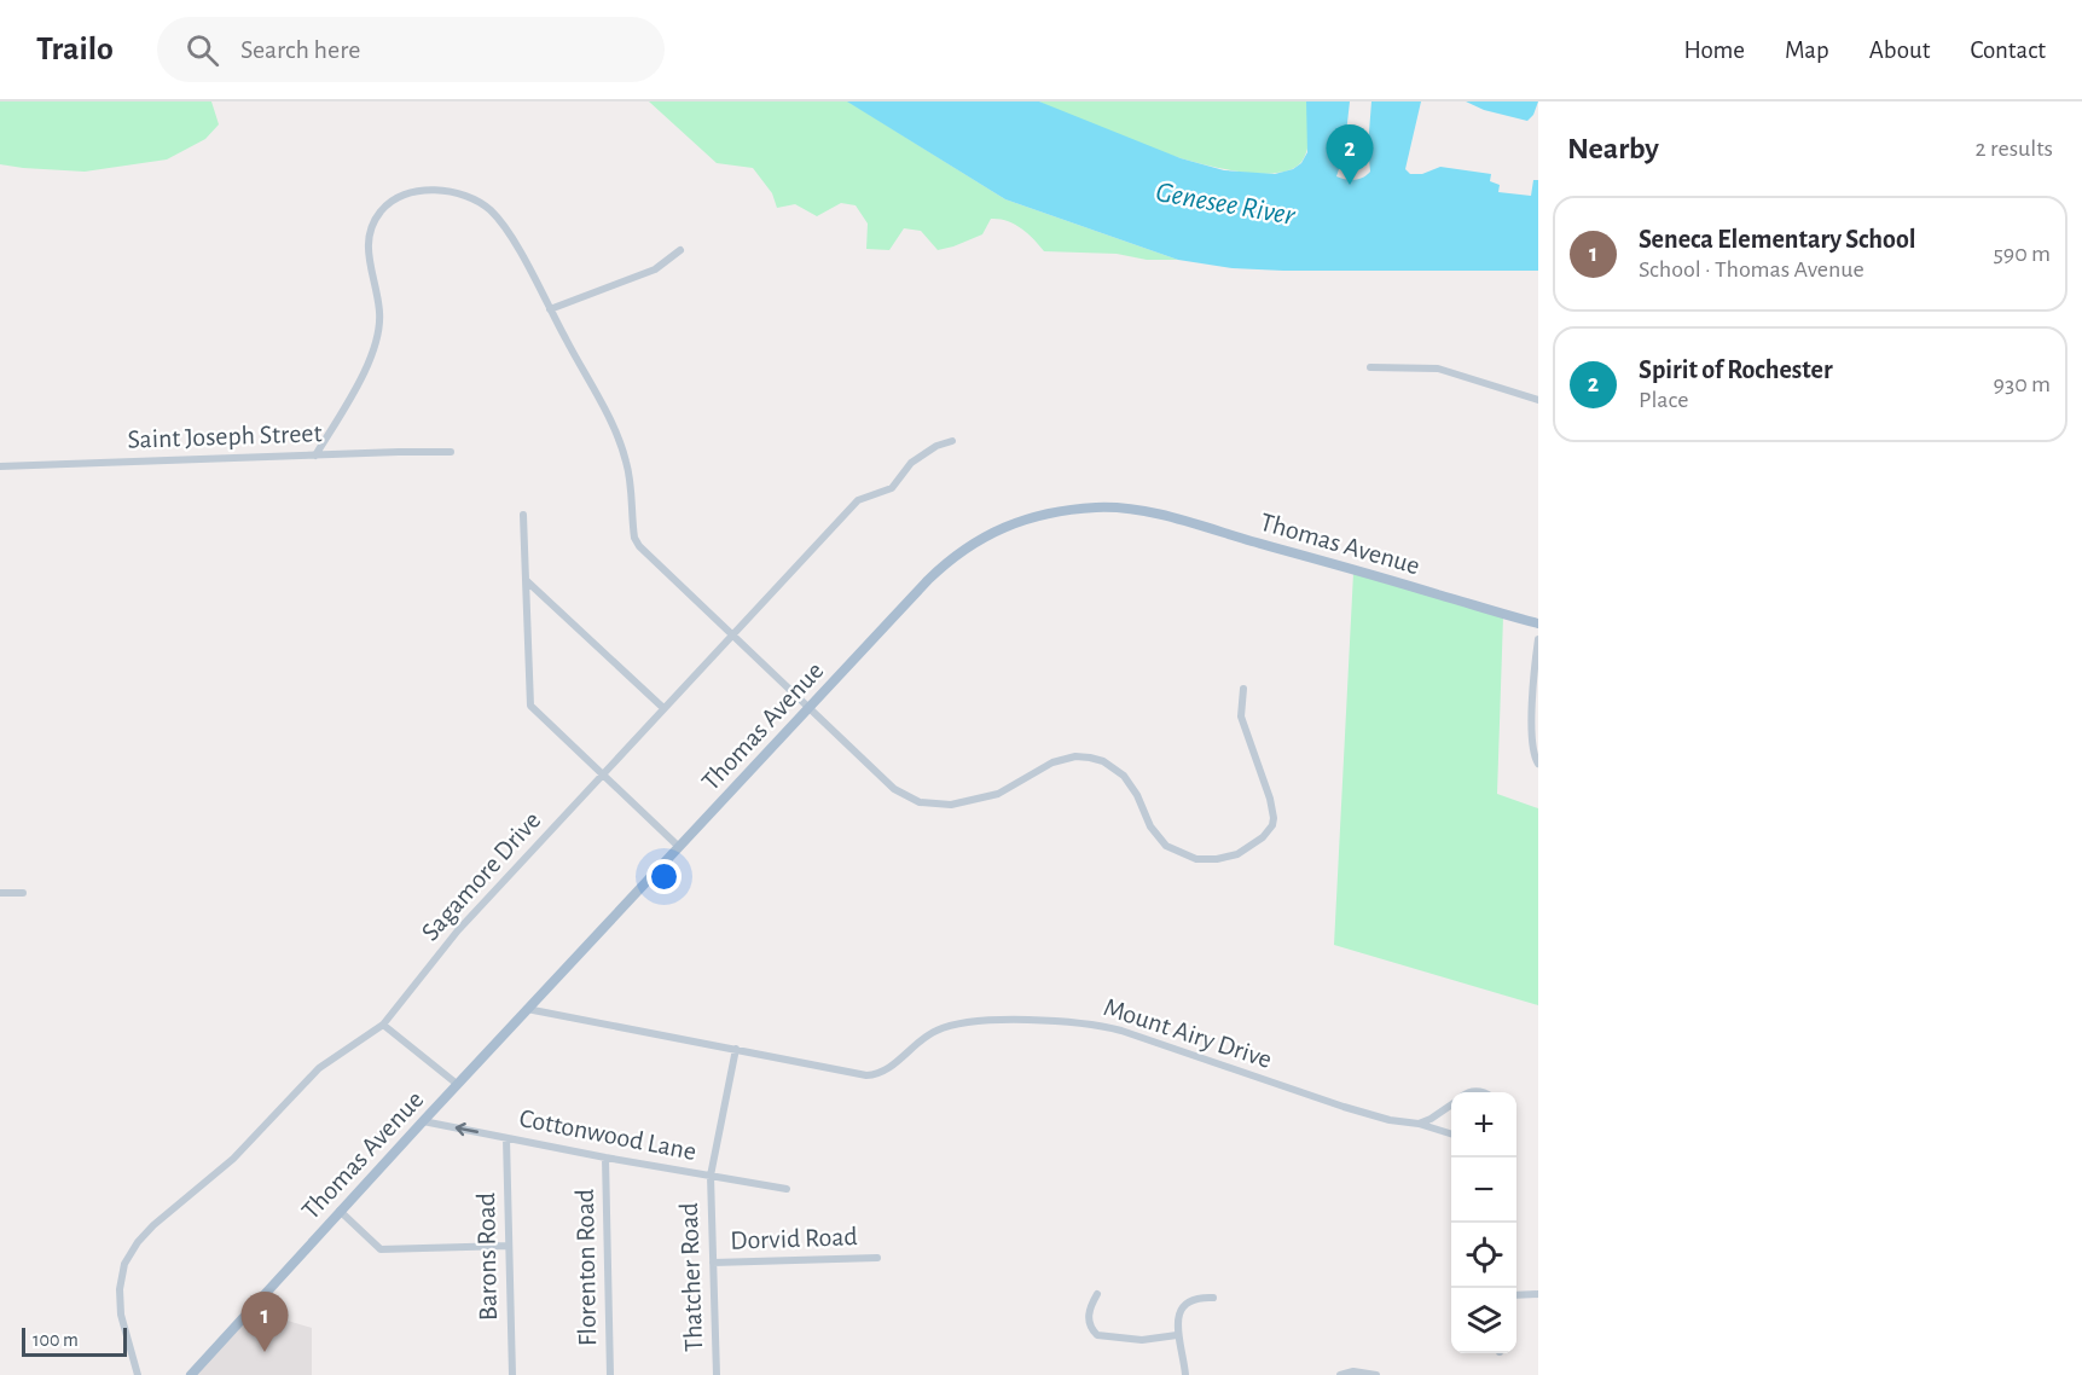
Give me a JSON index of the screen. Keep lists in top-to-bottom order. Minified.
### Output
{"streets":{"main road":["Thomas Avenue"],"street":["Saint Joseph Street","Sagamore Drive","Mount Airy Drive","Cottonwood Lane","Dorvid Road","Barons Road","Florenton Road","Thatcher Road"]},"crossings":[["Thomas Avenue","Mount Airy Drive"],["Thomas Avenue","Cottonwood Lane"],["Mount Airy Drive","Thatcher Road"],["Cottonwood Lane","Barons Road"],["Cottonwood Lane","Florenton Road"],["Cottonwood Lane","Thatcher Road"],["Dorvid Road","Thatcher Road"]],"water":["Genesee River"],"scale_bar":"100 m","page":{"header":"Trailo","search":"Search here","nav":["Home","Map","About","Contact"],"heading":["Nearby","2 results"],"pins":["2","1"],"list":[{"mark":"1","name":"Seneca Elementary School","note":"School · Thomas Avenue","value":"590 m"},{"mark":"2","name":"Spirit of Rochester","note":"Place","value":"930 m"}],"map_buttons":["+","−"],"scale":"100 m"}}
